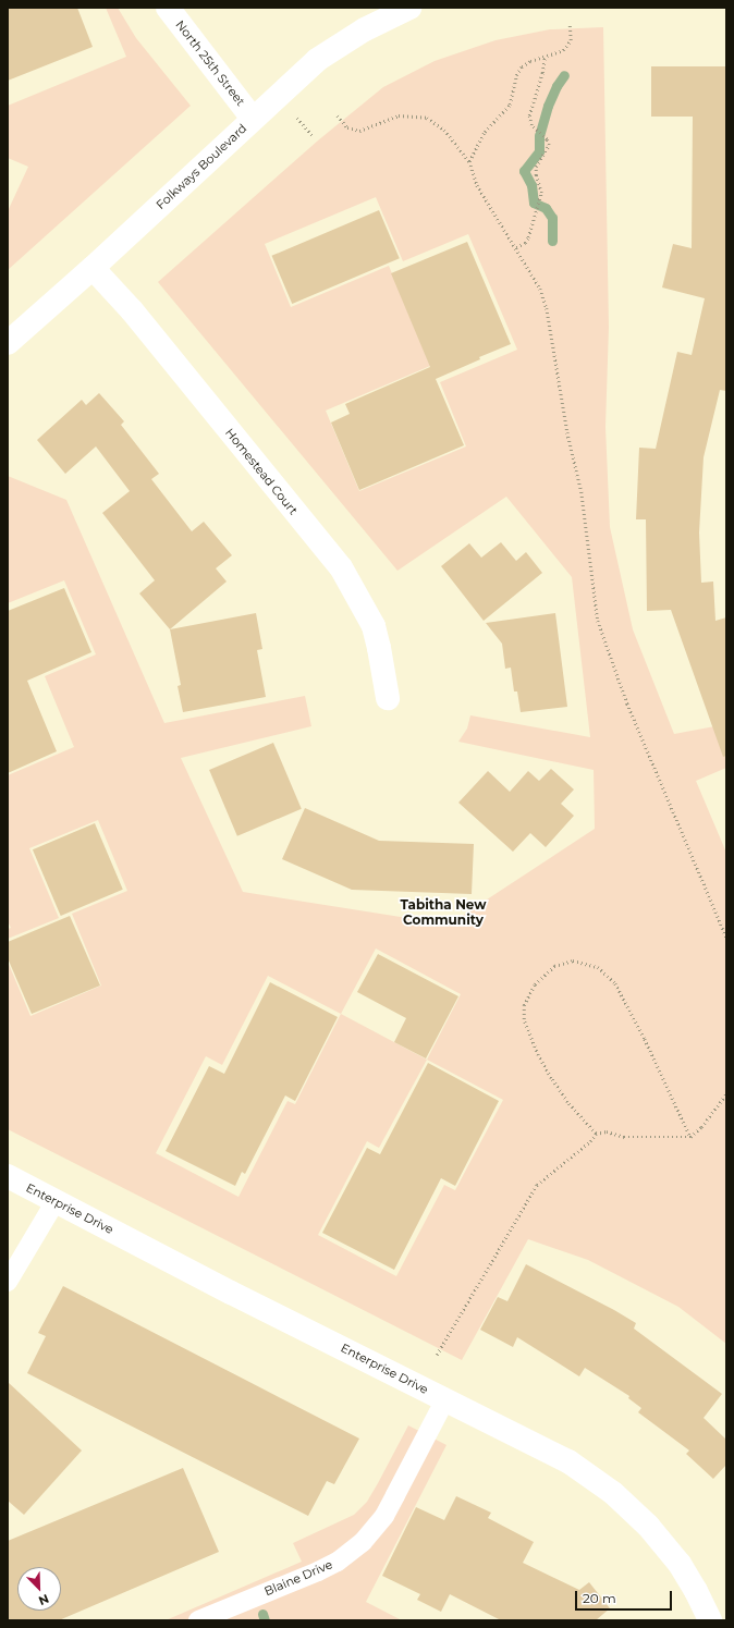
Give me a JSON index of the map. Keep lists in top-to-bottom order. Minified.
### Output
{"streets":{"street":["North 25th Street","Folkways Boulevard","Homestead Court","Enterprise Drive"],"lane":["Blaine Drive"]},"crossings":[["North 25th Street","Folkways Boulevard"],["Folkways Boulevard","Homestead Court"],["Enterprise Drive","Blaine Drive"]],"districts":["Tabitha New Community"],"scale_bar":"20 m","north":"bottom right"}
